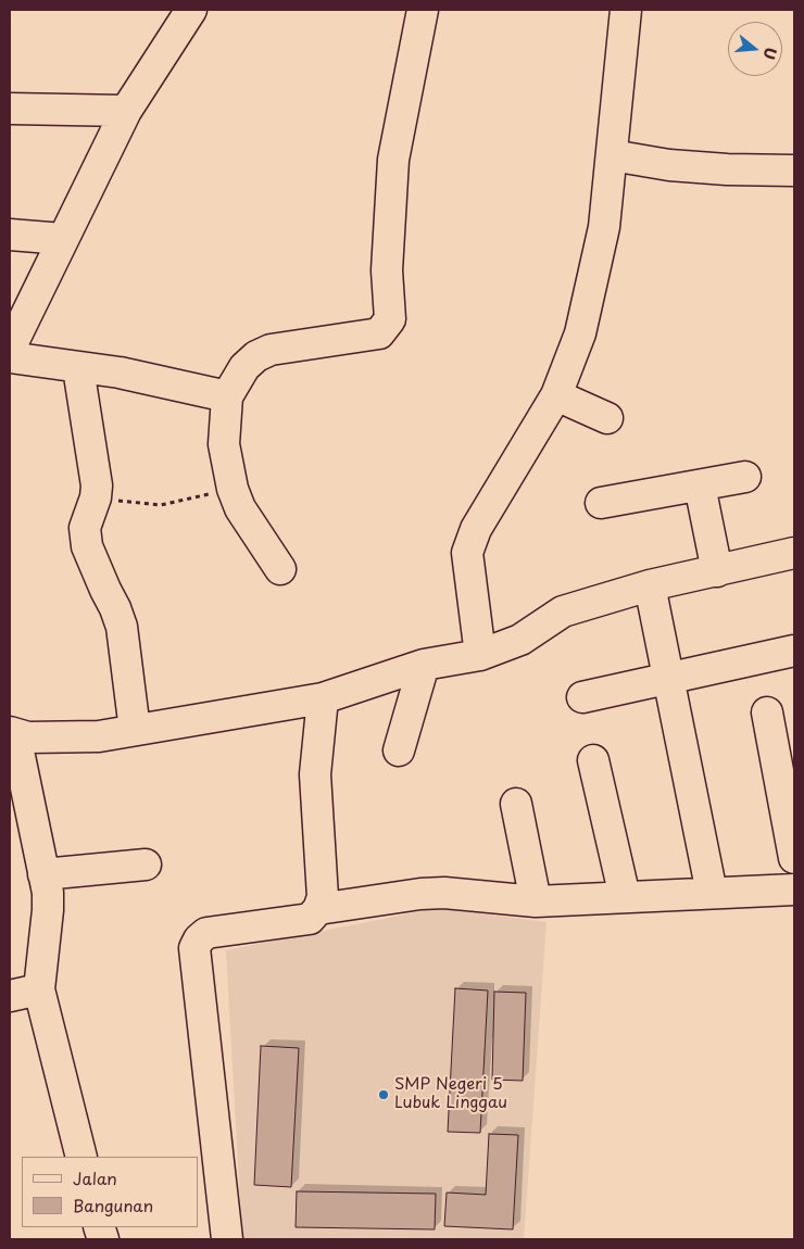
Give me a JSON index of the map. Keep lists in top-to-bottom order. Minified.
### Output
{"places":["SMP Negeri 5 Lubuk Linggau"],"legend":["Jalan","Bangunan"],"north":"right"}
